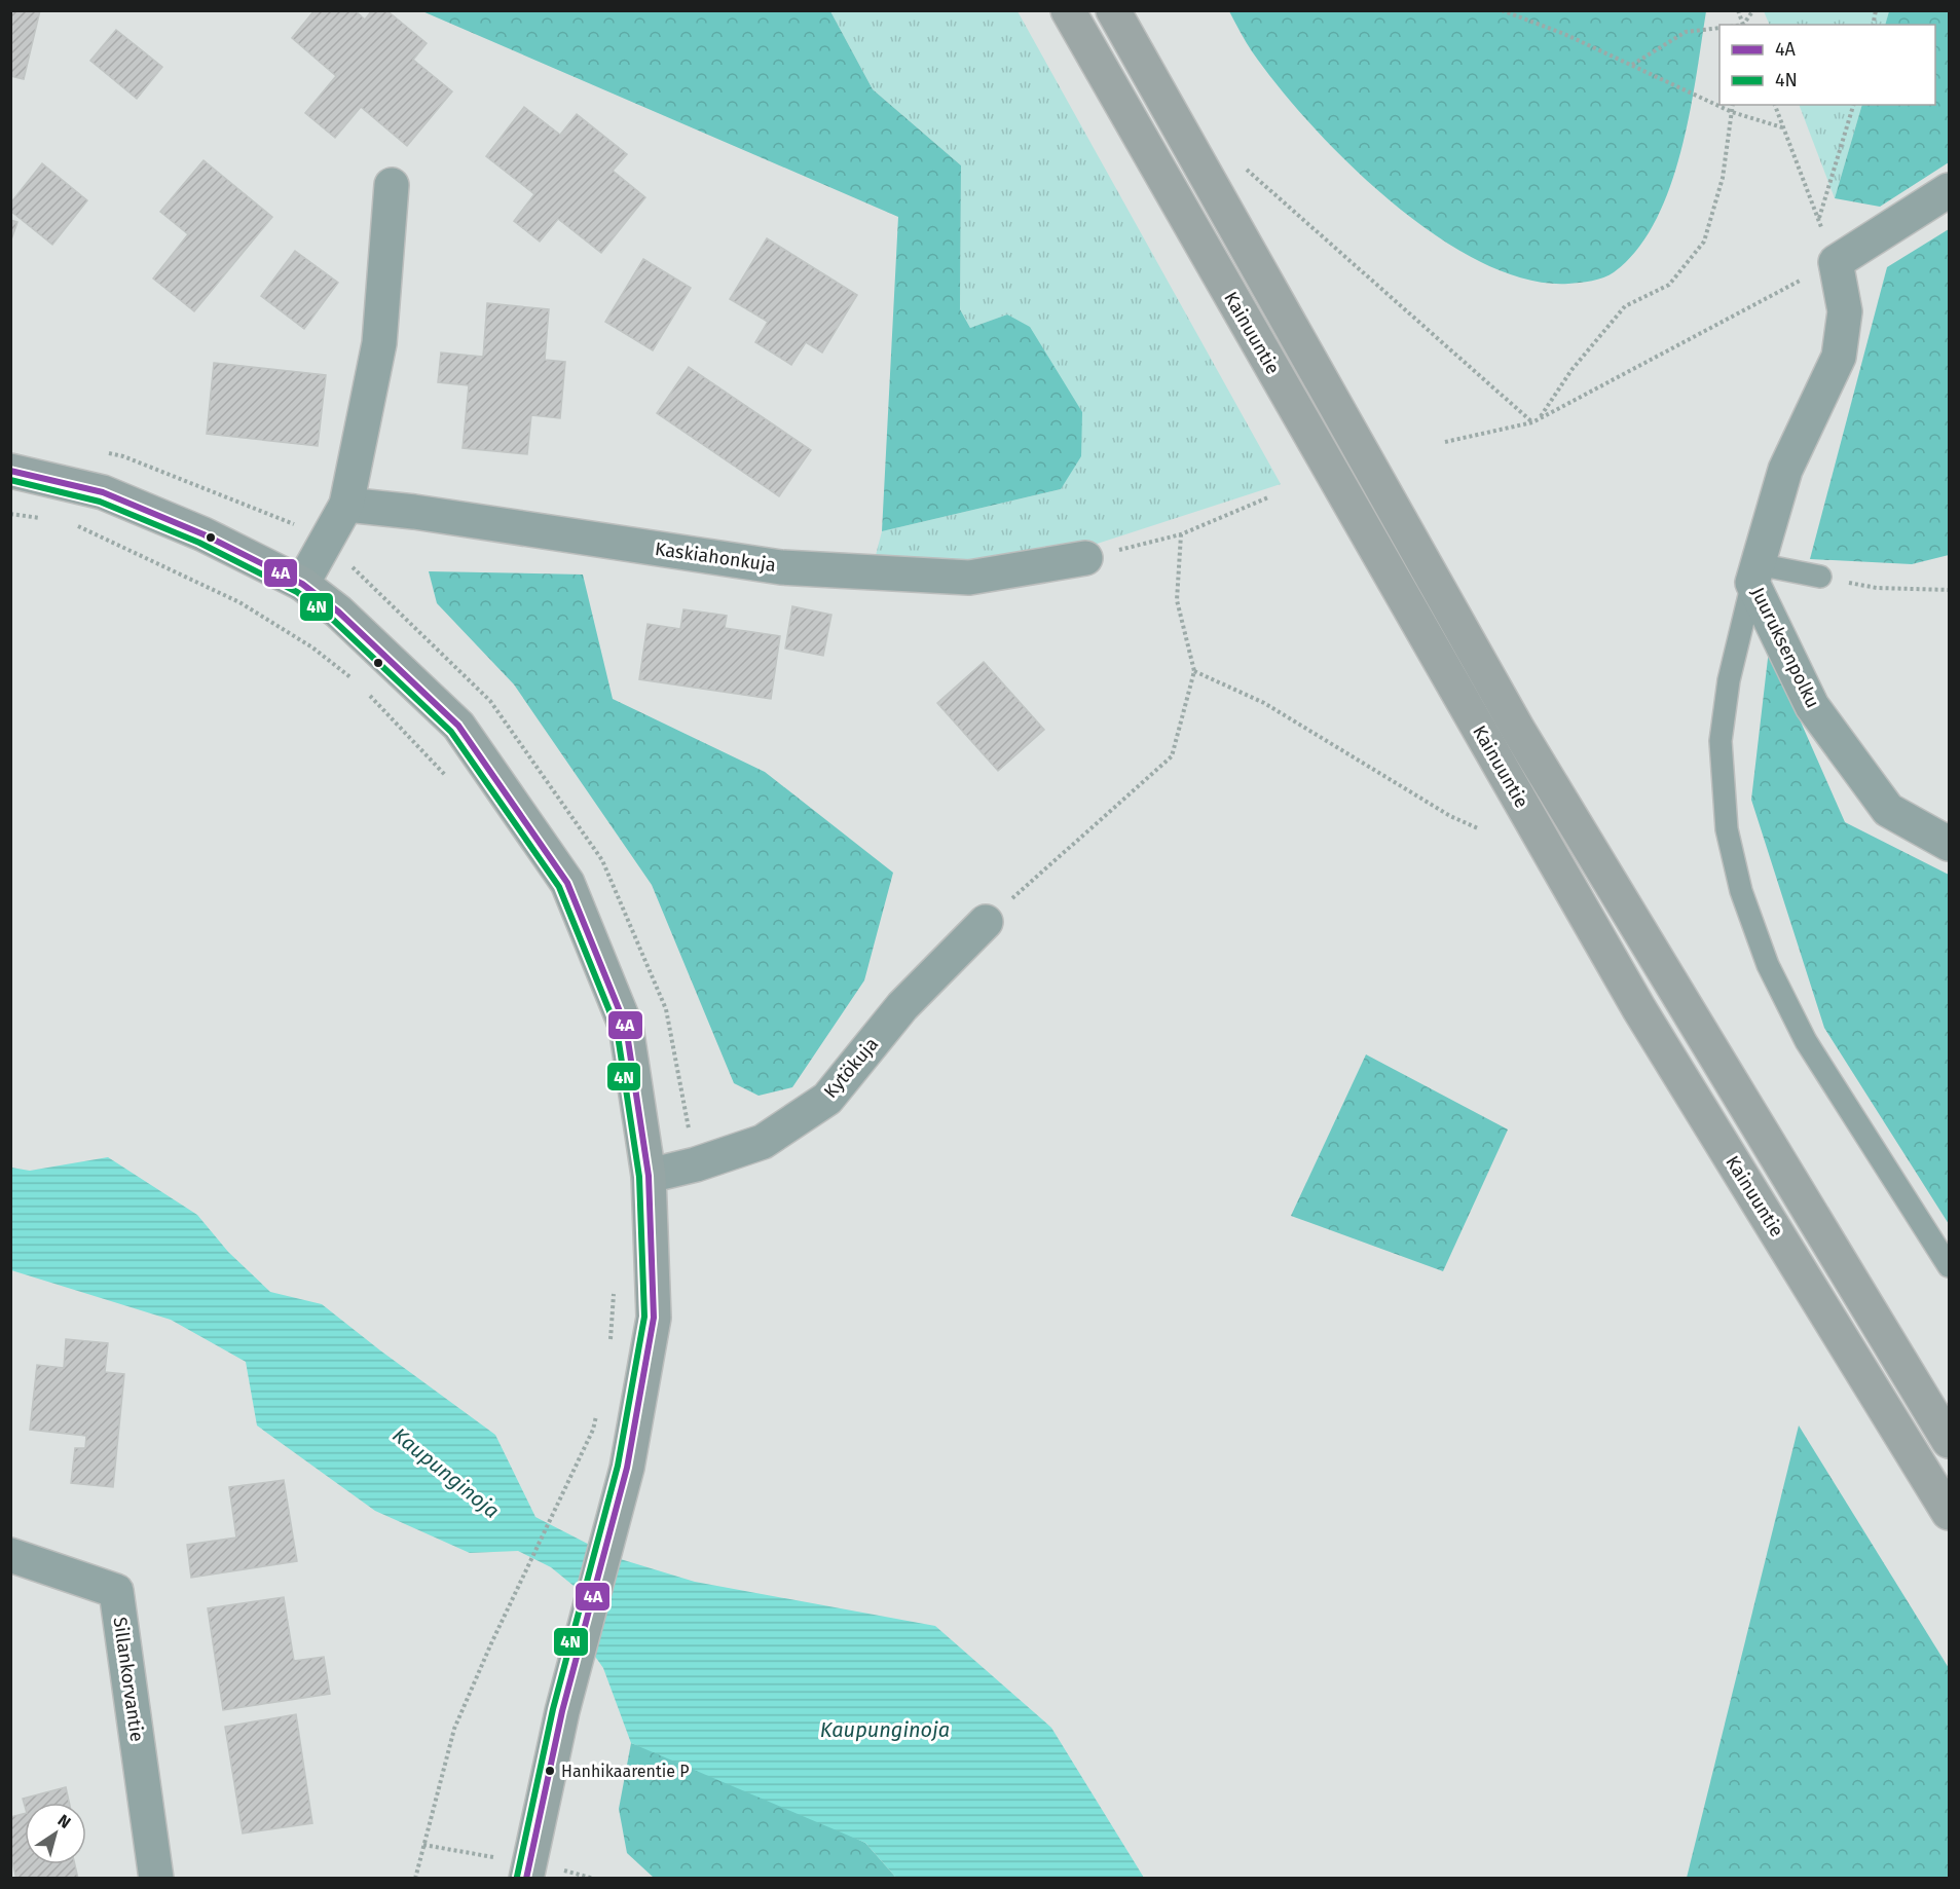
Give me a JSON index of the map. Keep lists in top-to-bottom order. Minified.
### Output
{"streets":{"highway":["Kainuuntie"],"street":["Kaskiahonkuja","Juuruksenpolku","Kytökuja","Sillankorvantie"]},"water":["Kaupunginoja"],"places":["Hanhikaarentie P"],"lines":["transit line 4A","transit line 4N"],"legend":["4A","4N"],"north":"top right"}
